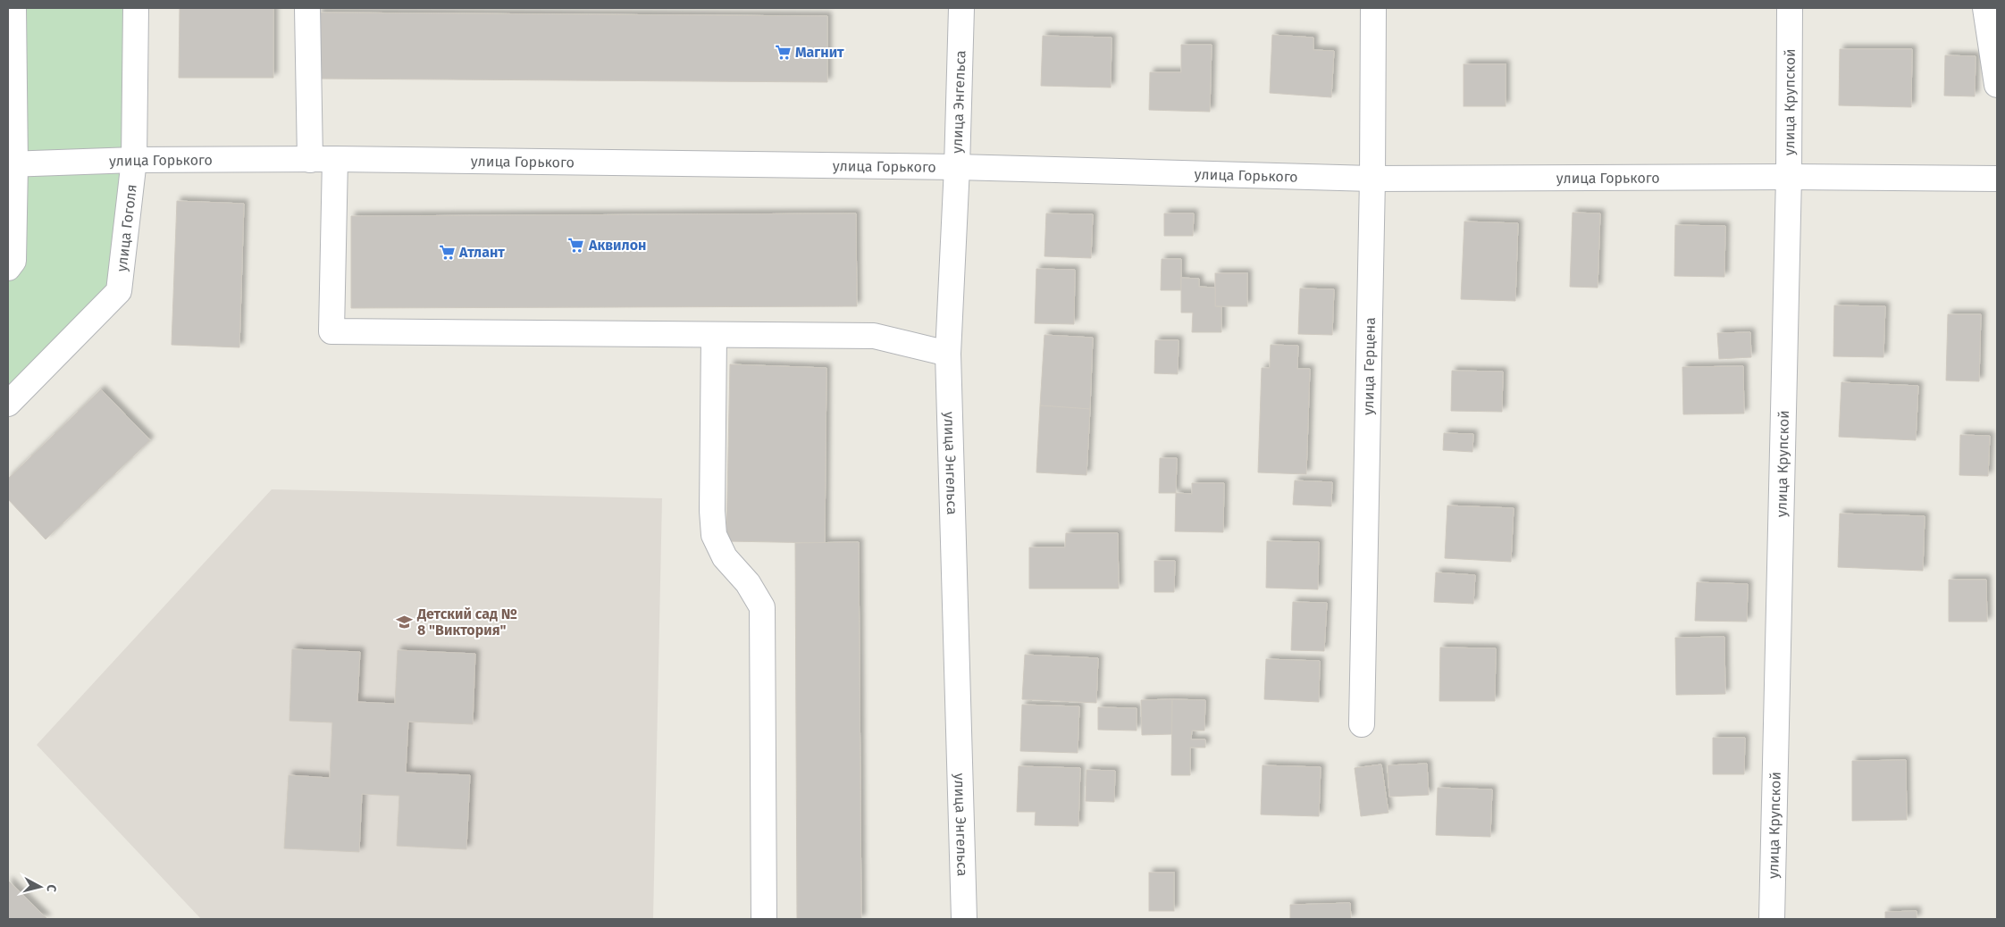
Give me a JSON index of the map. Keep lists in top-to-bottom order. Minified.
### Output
{"streets":{"street":["улица Энгельса","улица Крупской","улица Горького","улица Гоголя","улица Герцена"]},"crossings":[["улица Энгельса","улица Горького"],["улица Крупской","улица Горького"],["улица Горького","улица Гоголя"],["улица Горького","улица Герцена"]],"places":{"supermarket":["Магнит","Аквилон","Атлант"],"school or university":["Детский сад № 8 \"Виктория\""]},"north":"right"}
